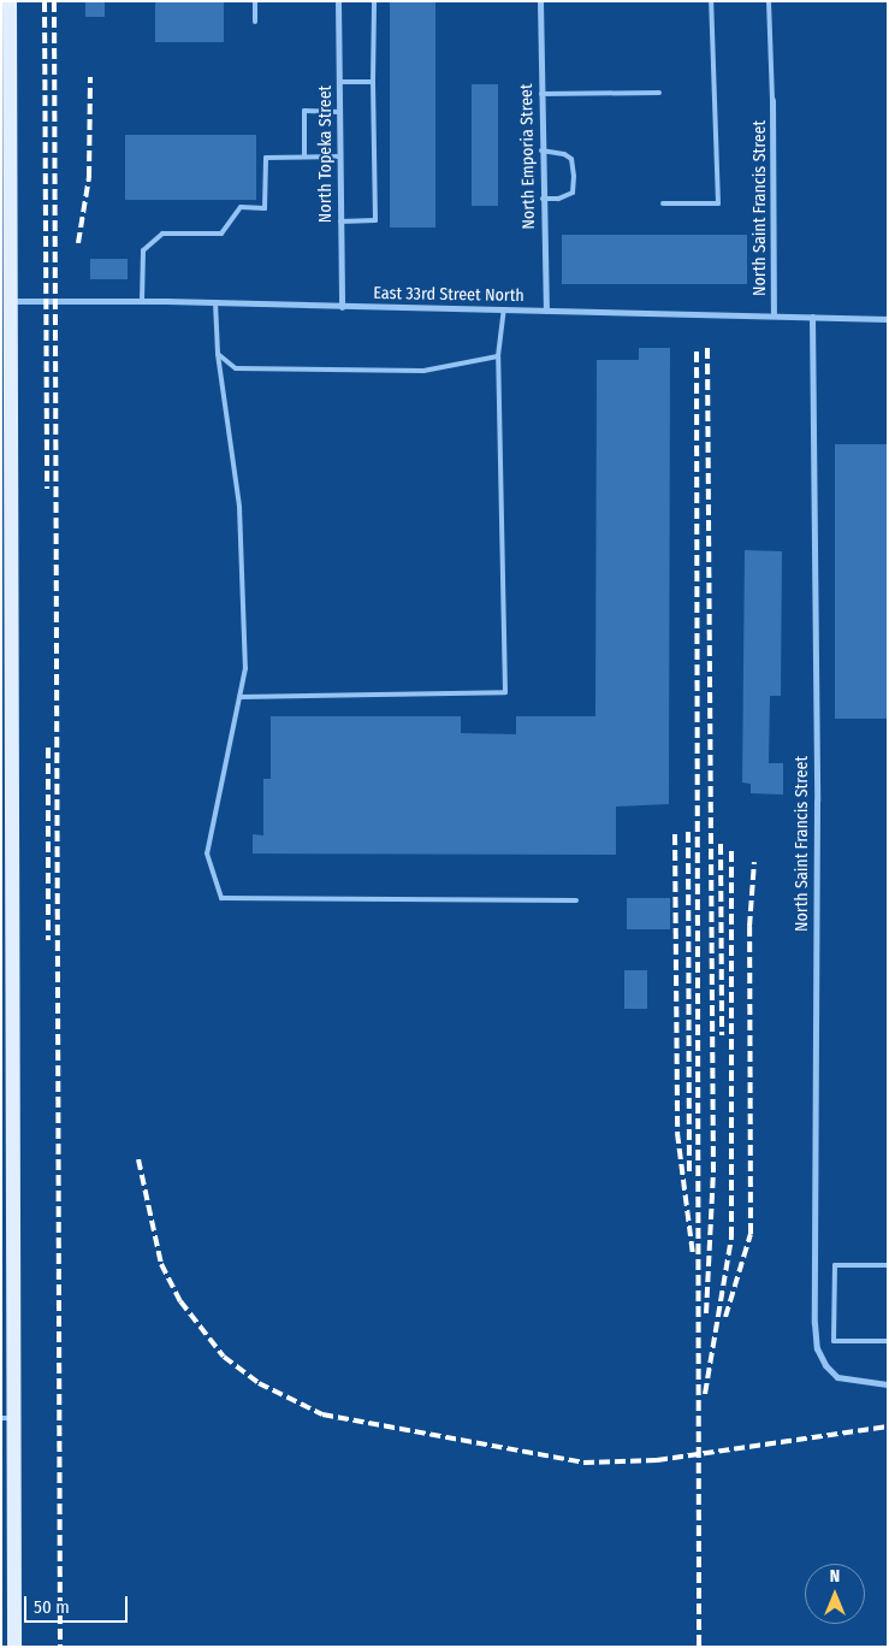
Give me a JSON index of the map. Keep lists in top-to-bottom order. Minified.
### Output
{"streets":{"street":["North Topeka Street","North Emporia Street","North Saint Francis Street","East 33rd Street North"]},"crossings":[["North Topeka Street","East 33rd Street North"],["North Emporia Street","East 33rd Street North"],["North Saint Francis Street","East 33rd Street North"]],"scale_bar":"50 m","north":"top"}
